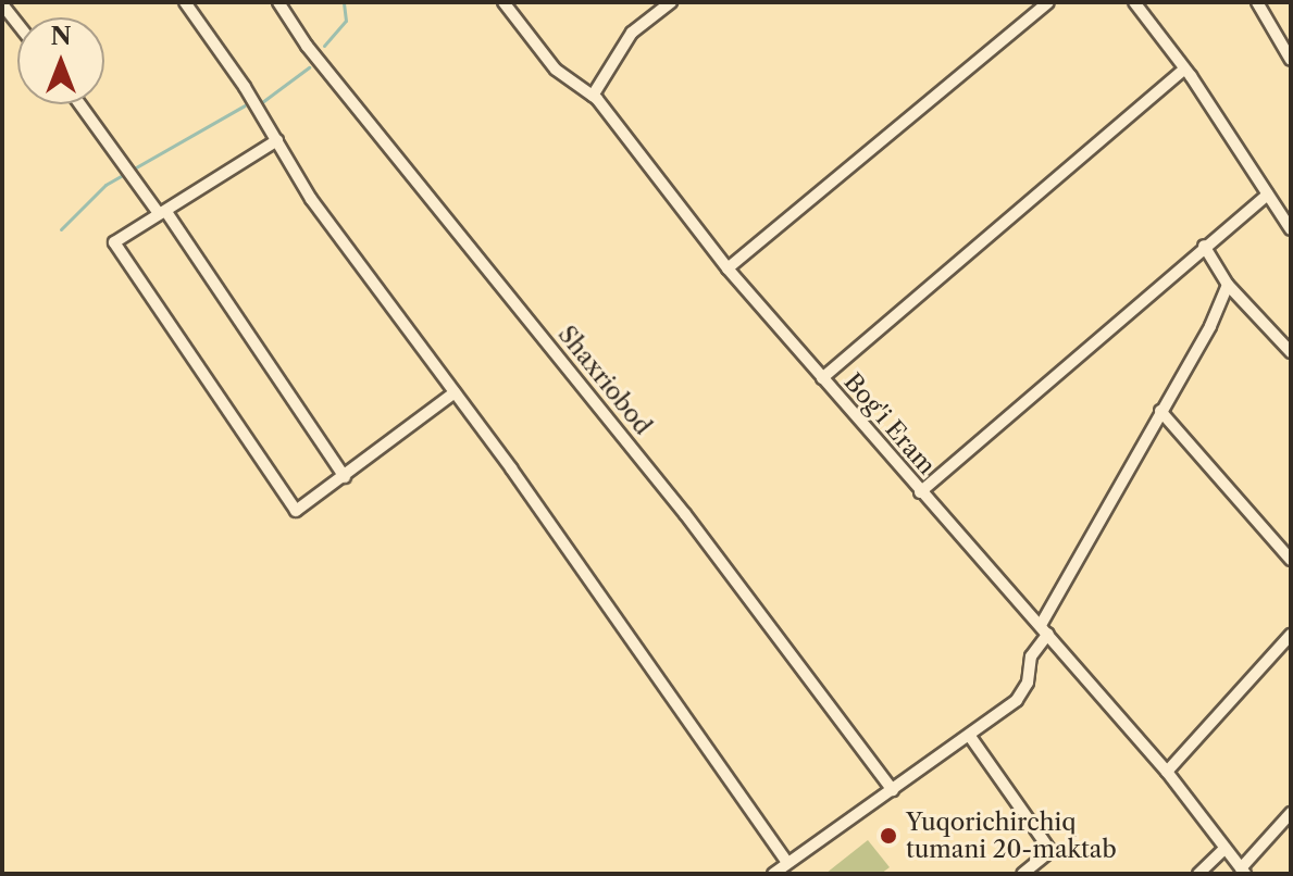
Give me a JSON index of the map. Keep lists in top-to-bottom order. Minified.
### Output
{"streets":{"street":["Shaxriobod","Bog'i Eram"]},"places":["Yuqorichirchiq tumani 20-maktab"],"north":"top"}
